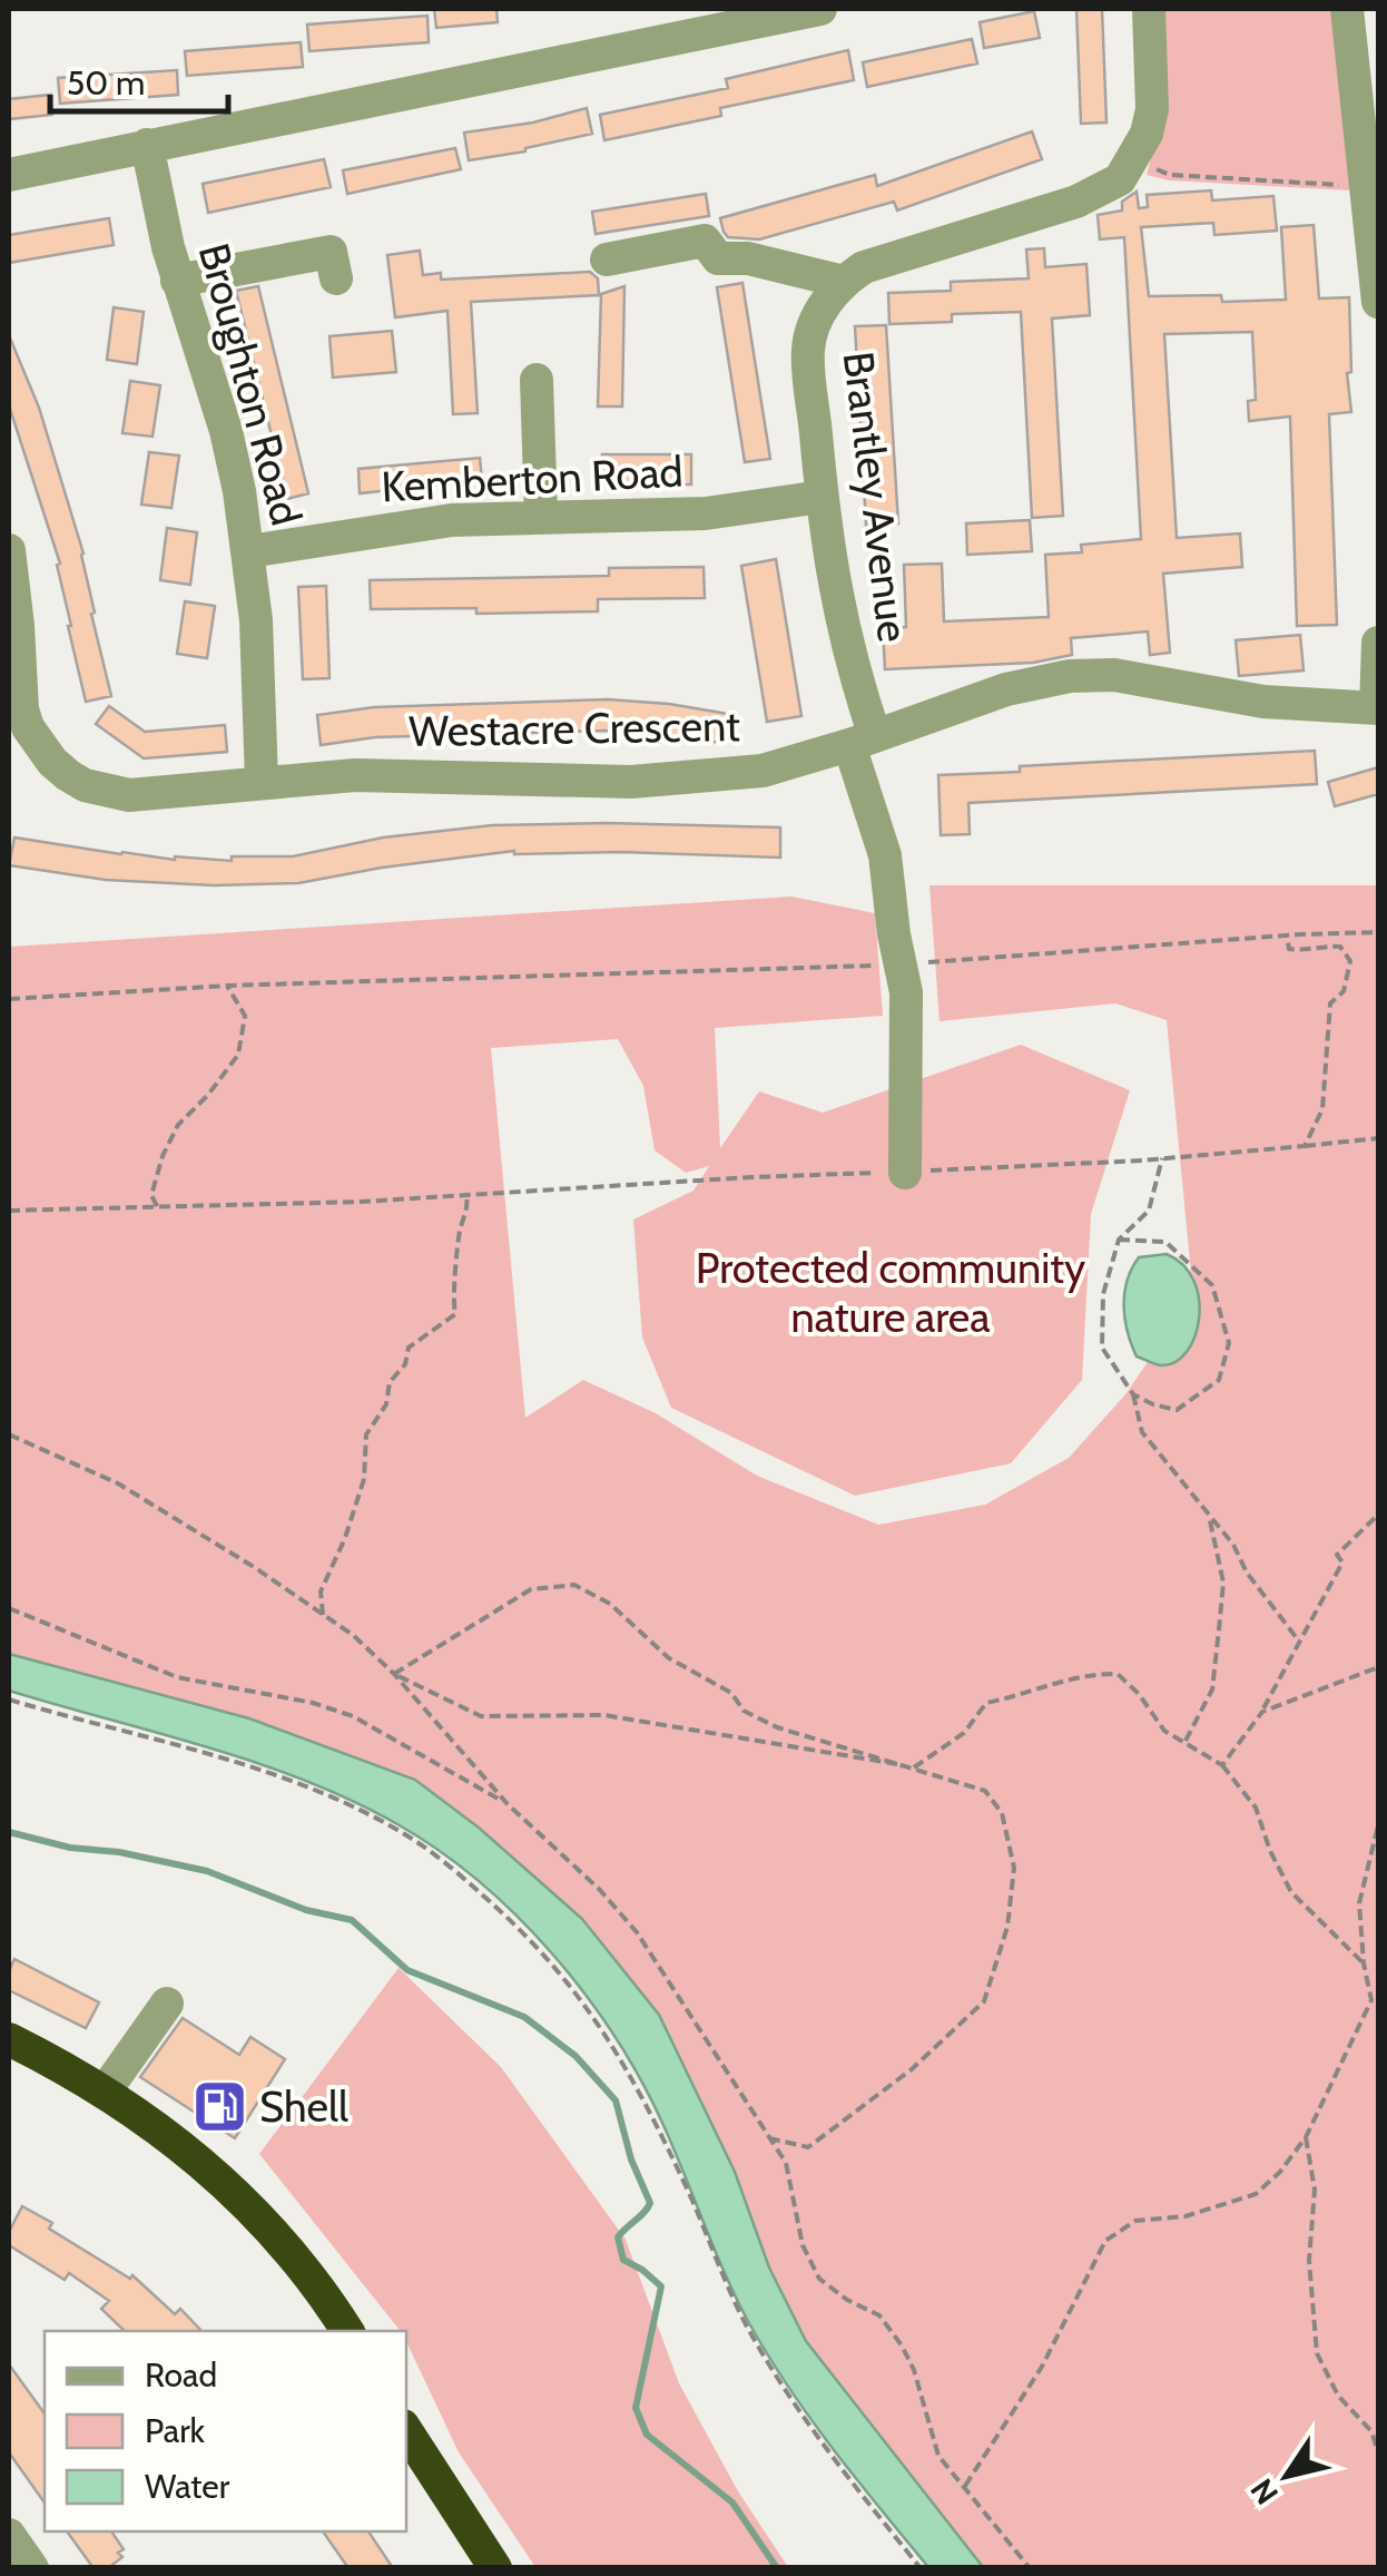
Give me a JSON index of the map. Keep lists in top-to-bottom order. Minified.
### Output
{"streets":{"street":["Broughton Road","Kemberton Road","Brantley Avenue","Westacre Crescent"]},"crossings":[["Broughton Road","Kemberton Road"],["Broughton Road","Westacre Crescent"],["Kemberton Road","Brantley Avenue"],["Brantley Avenue","Westacre Crescent"]],"parks":["Protected community nature area"],"places":{"fuel station":["Shell"]},"legend":["Road","Park","Water"],"scale_bar":"50 m","north":"bottom left"}
